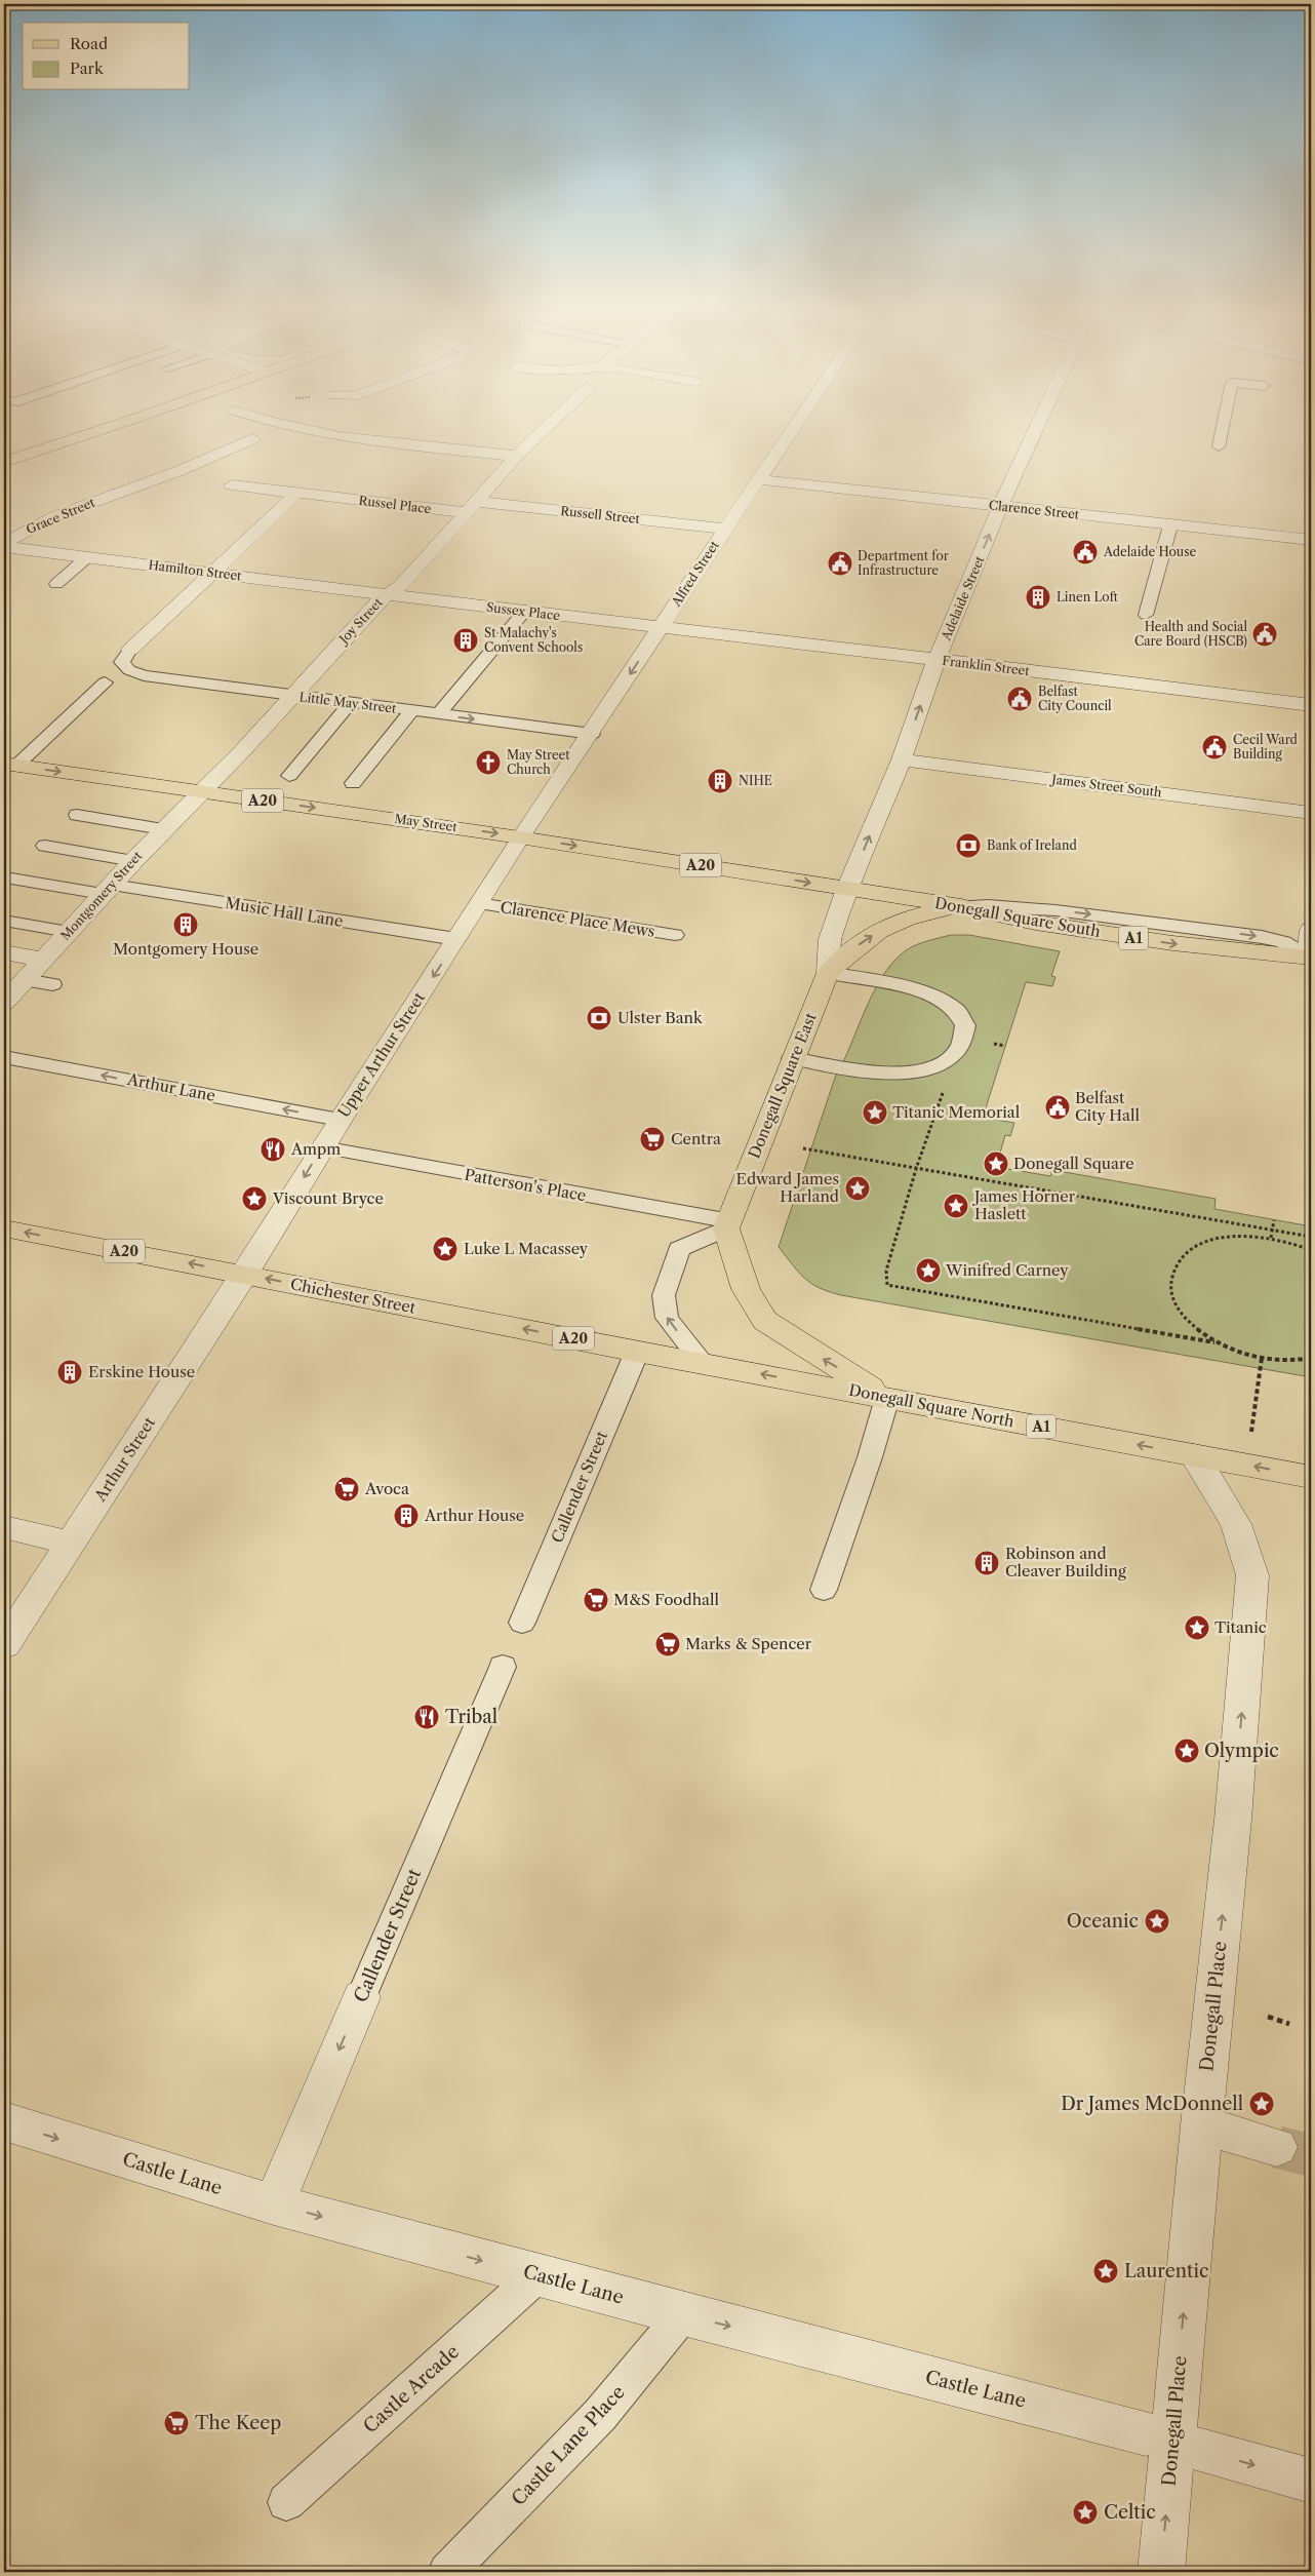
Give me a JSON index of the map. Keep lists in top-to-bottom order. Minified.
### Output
{"streets":{"main road":["A20","May Street","Donegall Square South","A1","Donegall Square East","Chichester Street","Donegall Square North"],"street":["Russel Place","Clarence Street","Russell Street","Grace Street","Hamilton Street","Alfred Street","Adelaide Street","Sussex Place","Joy Street","Franklin Street","James Street South","Montgomery Street","Upper Arthur Street","Arthur Street","Callender Street","Donegall Place","Castle Lane"],"lane":["Little May Street","Music Hall Lane","Clarence Place Mews","Arthur Lane","Patterson's Place","Castle Arcade","Castle Lane Place"]},"crossings":[["Russel Place","Russell Street"],["Russel Place","Joy Street"],["Clarence Street","Alfred Street"],["Clarence Street","Adelaide Street"],["Russell Street","Alfred Street"],["Russell Street","Joy Street"],["Grace Street","Hamilton Street"],["Hamilton Street","Sussex Place"],["Hamilton Street","Joy Street"],["Alfred Street","Sussex Place"],["Alfred Street","Franklin Street"],["Alfred Street","Little May Street"],["Alfred Street","May Street"],["Alfred Street","Upper Arthur Street"],["Adelaide Street","Franklin Street"],["Adelaide Street","James Street South"],["Adelaide Street","May Street"],["Adelaide Street","Donegall Square South"],["Adelaide Street","Donegall Square East"],["Sussex Place","Joy Street"],["Sussex Place","Franklin Street"],["Joy Street","Little May Street"],["Joy Street","May Street"],["Joy Street","Montgomery Street"],["May Street","Montgomery Street"],["May Street","Donegall Square South"],["May Street","Upper Arthur Street"],["May Street","Donegall Square East"],["Montgomery Street","Music Hall Lane"],["Music Hall Lane","Upper Arthur Street"],["Donegall Square South","Donegall Square East"],["Clarence Place Mews","Upper Arthur Street"],["A1","Donegall Square East"],["A1","Patterson's Place"],["A1","Donegall Square North"],["Upper Arthur Street","Arthur Lane"],["Upper Arthur Street","Patterson's Place"],["Upper Arthur Street","Chichester Street"],["Upper Arthur Street","Arthur Street"],["Donegall Square East","Patterson's Place"],["Chichester Street","Donegall Square North"],["Chichester Street","Arthur Street"],["Chichester Street","Callender Street"],["Donegall Square North","Donegall Place"],["Callender Street","Castle Lane"],["Castle Lane","Castle Arcade"],["Castle Lane","Castle Lane Place"]],"one_way":["Adelaide Street","May Street","Donegall Square South","Upper Arthur Street","Arthur Lane","Chichester Street","Donegall Square North","Donegall Place","Castle Lane"],"places":{"public building":["Adelaide House","Department for Infrastructure","Health and Social Care Board (HSCB)","Belfast City Council","Cecil Ward Building","Belfast City Hall"],"building":["Linen Loft","St Malachy's Convent Schools","NIHE","Montgomery House","Erskine House","Arthur House","Robinson and Cleaver Building"],"church":["May Street Church"],"bank":["Bank of Ireland","Ulster Bank"],"place":["Titanic Memorial","Donegall Square","Edward James Harland","Viscount Bryce","James Horner Haslett","Luke L Macassey","Winifred Carney","Titanic","Olympic","Oceanic","Dr James McDonnell","Laurentic","Celtic"],"supermarket":["Centra","Avoca","M&S Foodhall","Marks & Spencer","The Keep"],"restaurant":["Ampm","Tribal"]},"legend":["Road","Park"]}
